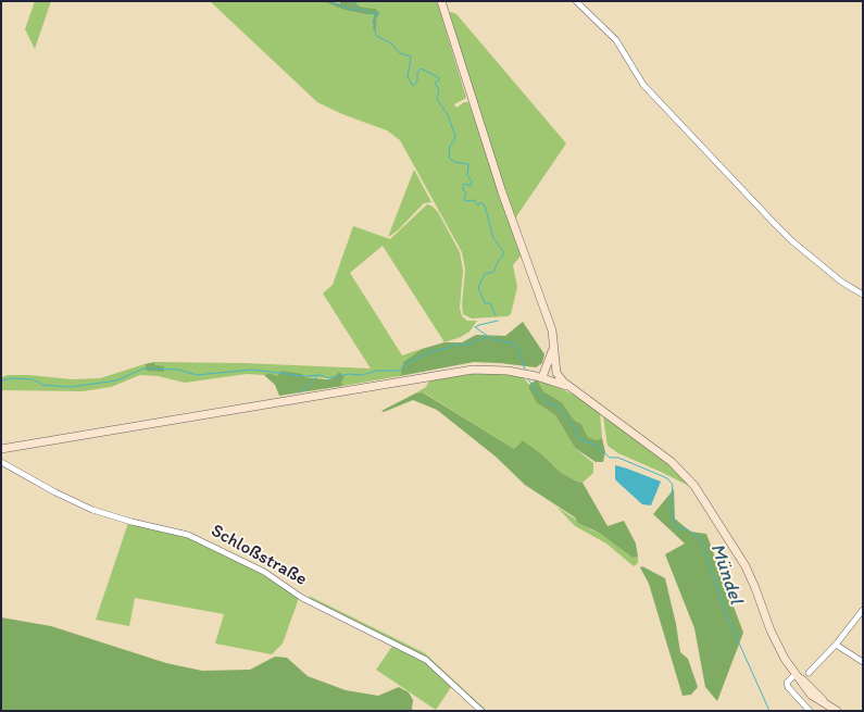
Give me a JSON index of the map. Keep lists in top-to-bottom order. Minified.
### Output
{"streets":{"street":["Schloßstraße"]},"water":["Mündel"]}
